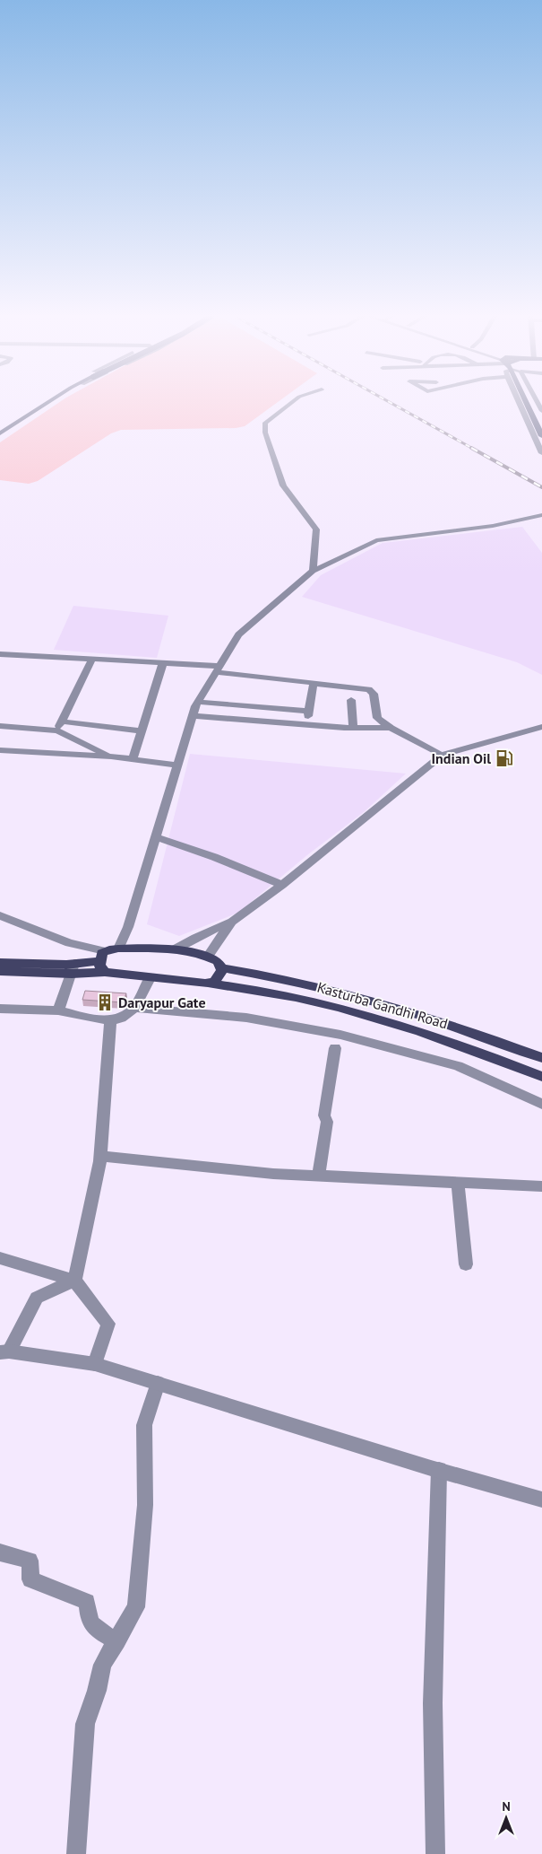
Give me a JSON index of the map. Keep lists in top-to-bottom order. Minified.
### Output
{"streets":{"main road":["Kasturba Gandhi Road"]},"places":{"fuel station":["Indian Oil"],"building":["Daryapur Gate"]},"north":"top"}
